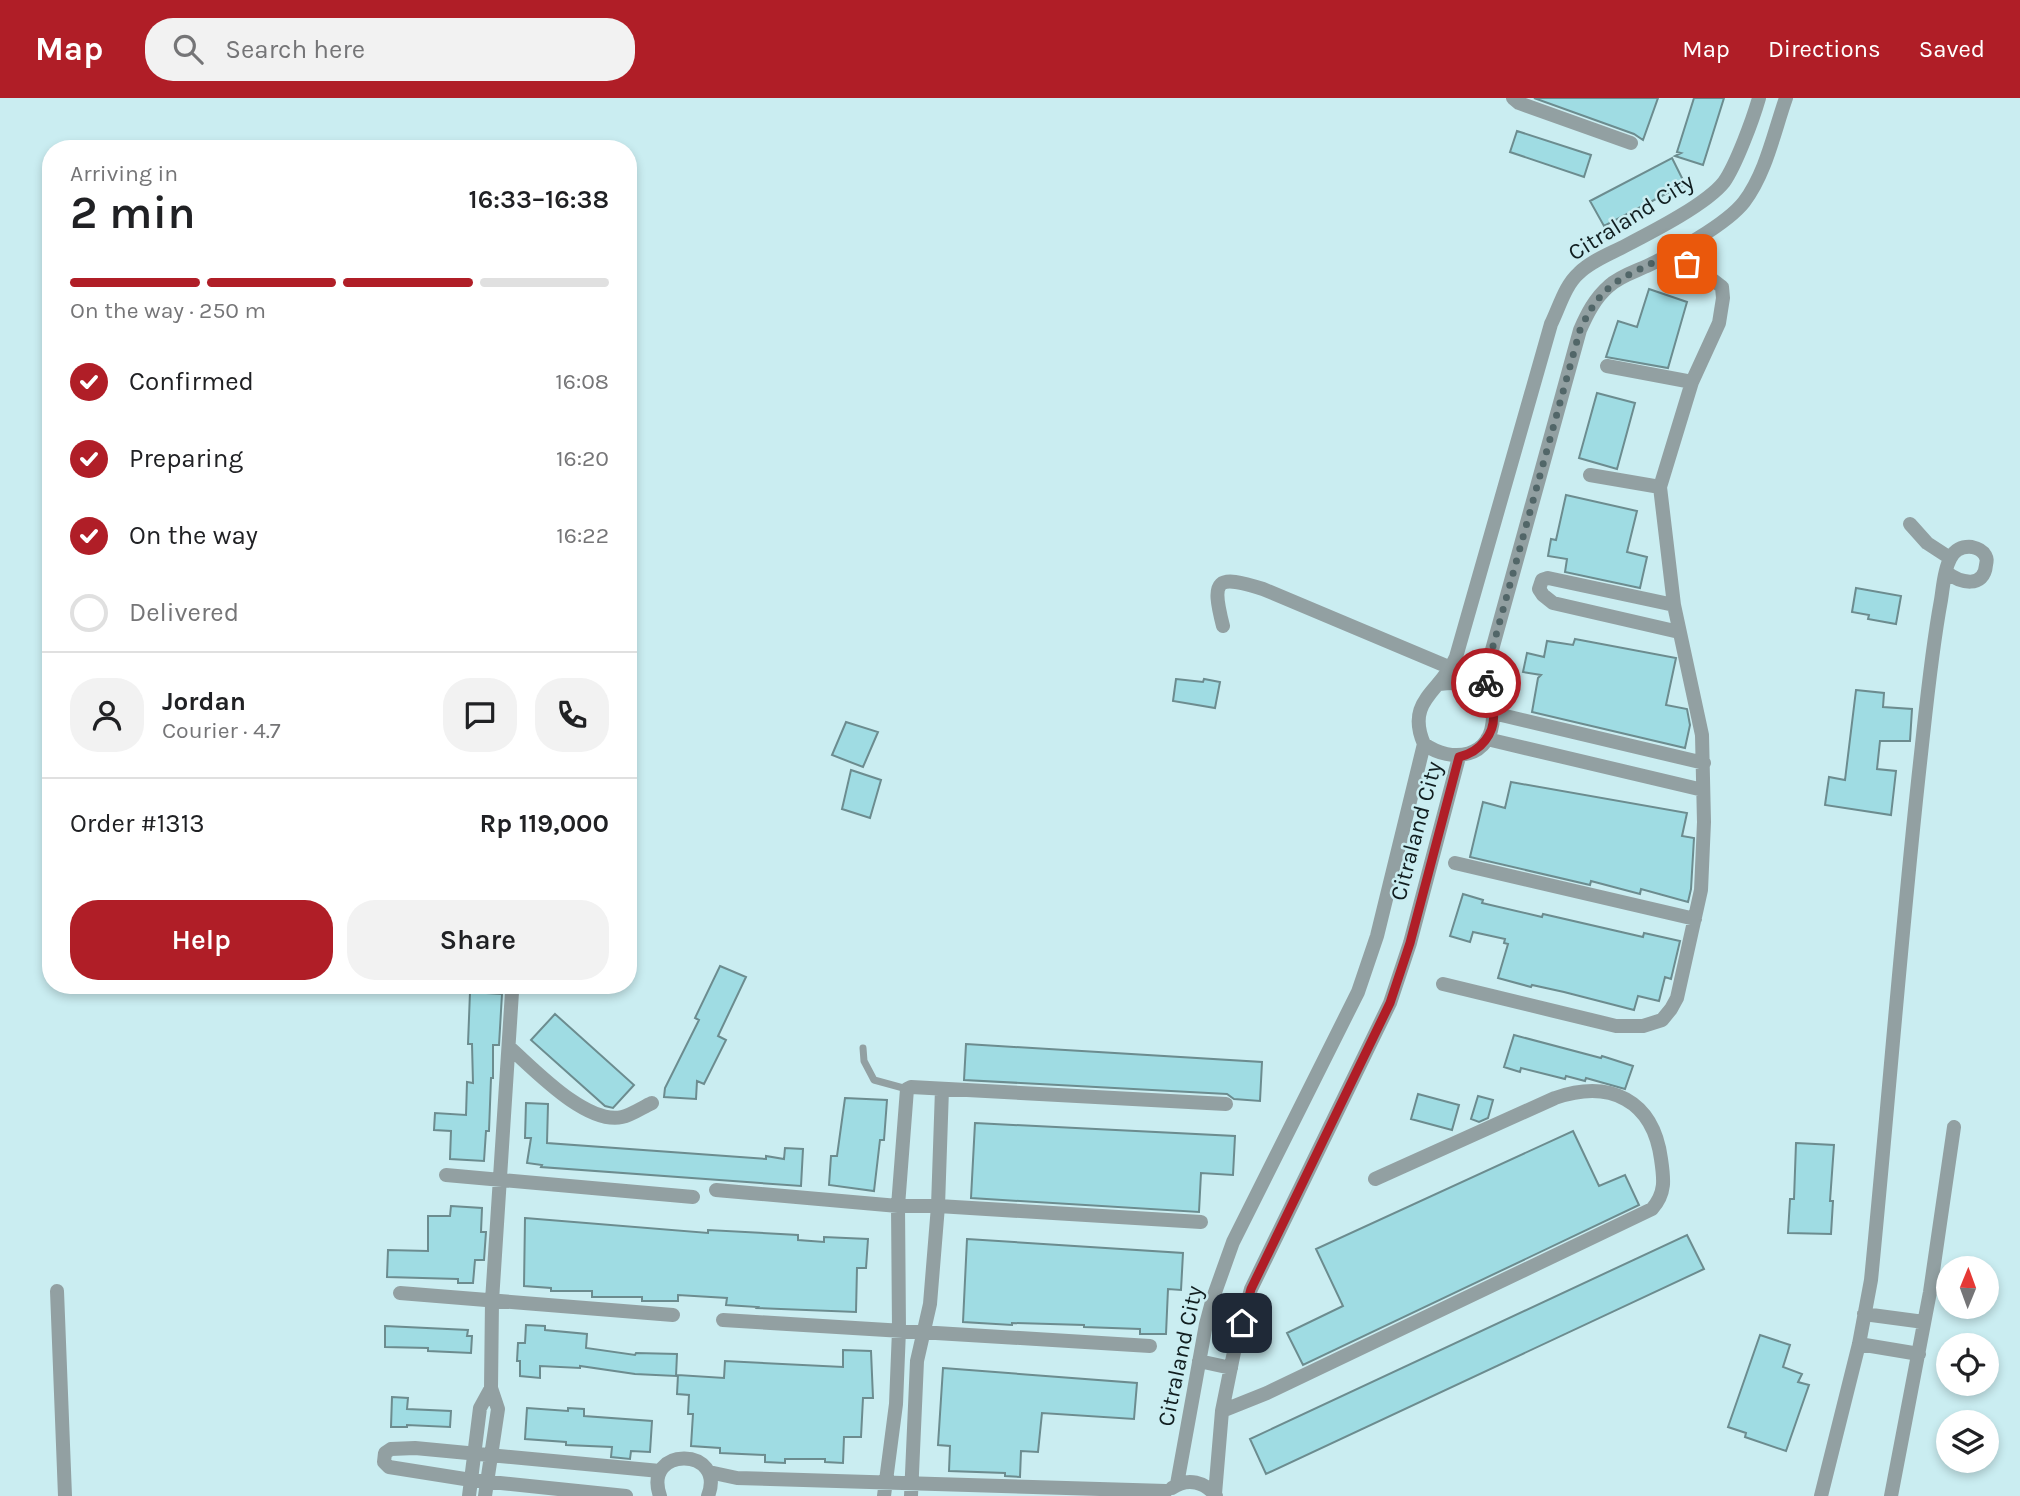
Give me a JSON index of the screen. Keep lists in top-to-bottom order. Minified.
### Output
{"streets":{"street":["Citraland City"]},"north":"top","page":{"header":"Map","search":"Search here","nav":["Map","Directions","Saved"],"heading":["2 min","Arriving in","16:33–16:38"],"panel":["Jordan","Courier · 4.7","Order #1313","Rp 119,000"],"bar":"On the way · 250 m","list":[["Confirmed","16:08"],["Preparing","16:20"],["On the way","16:22"],"Delivered"],"buttons":["Help","Share"]}}
